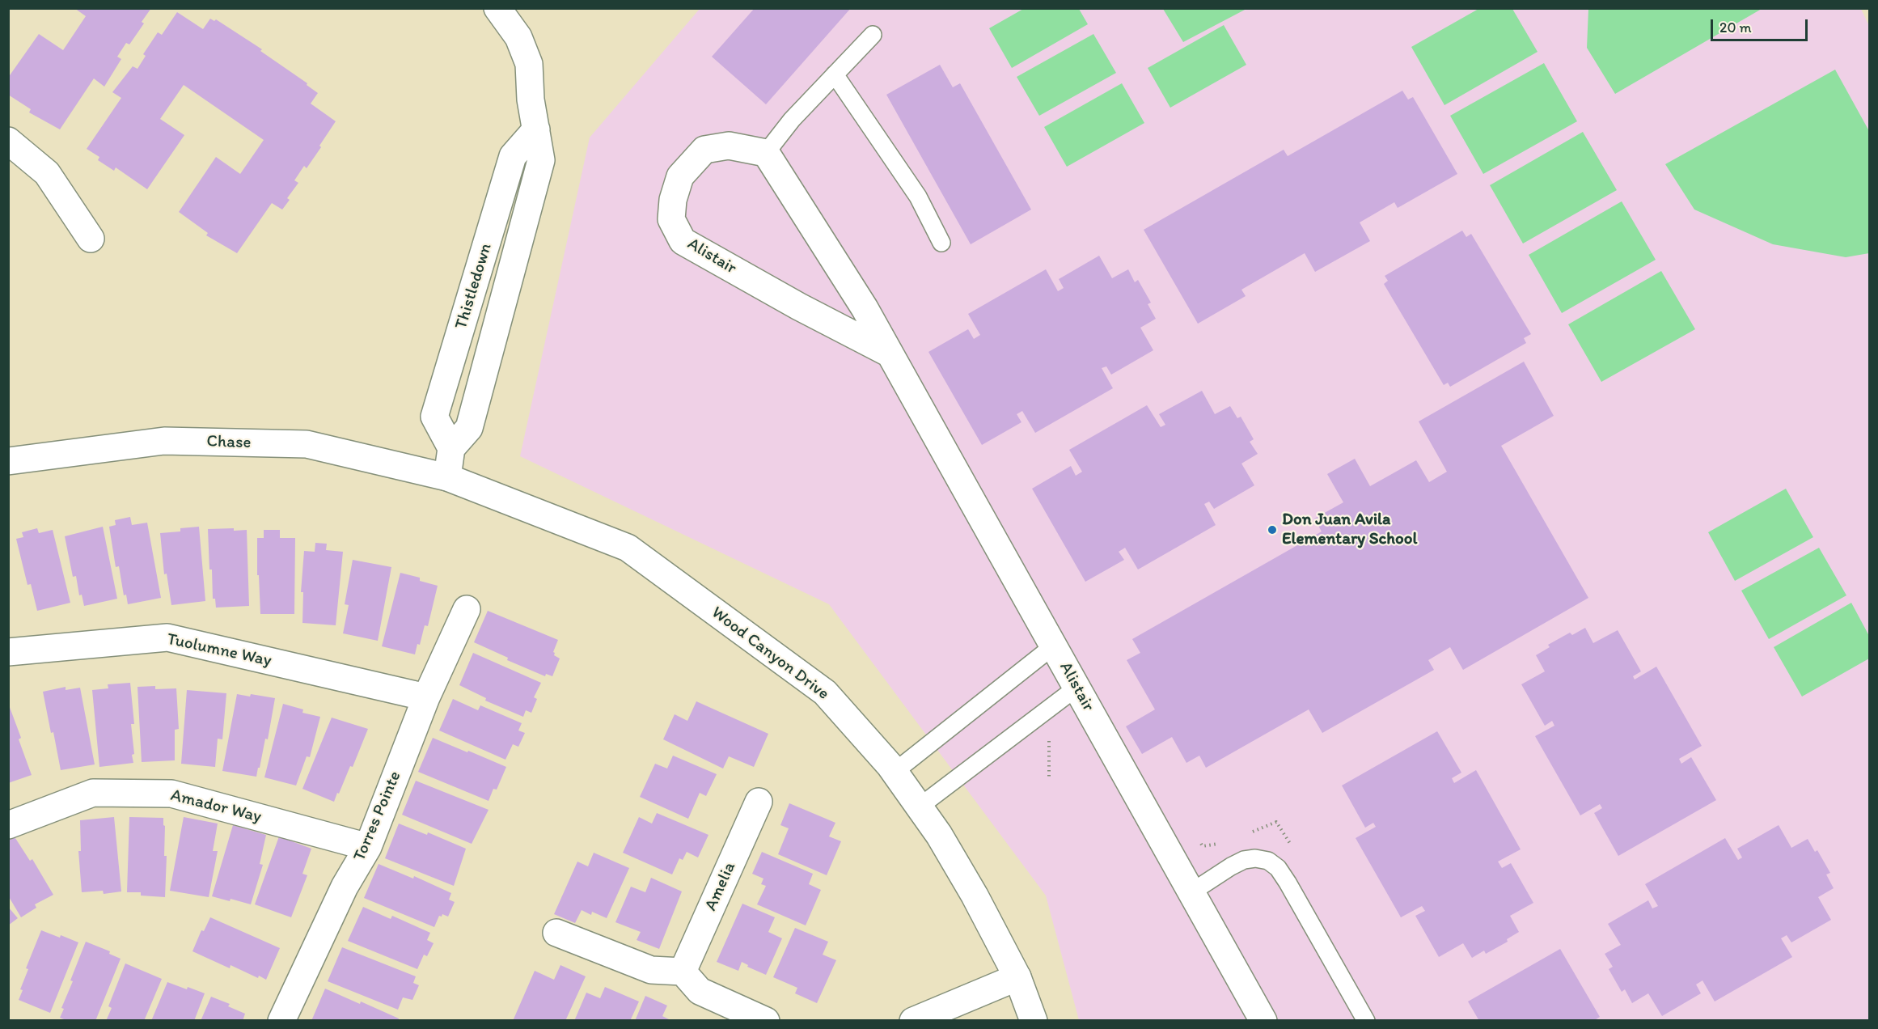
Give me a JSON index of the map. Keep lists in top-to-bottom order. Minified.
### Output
{"streets":{"street":["Alistair","Thistledown","Chase","Tuolumne Way","Wood Canyon Drive","Amador Way","Torres Pointe","Amelia"]},"crossings":[["Chase","Wood Canyon Drive"],["Tuolumne Way","Torres Pointe"],["Amador Way","Torres Pointe"]],"places":["Don Juan Avila Elementary School"],"scale_bar":"20 m"}
